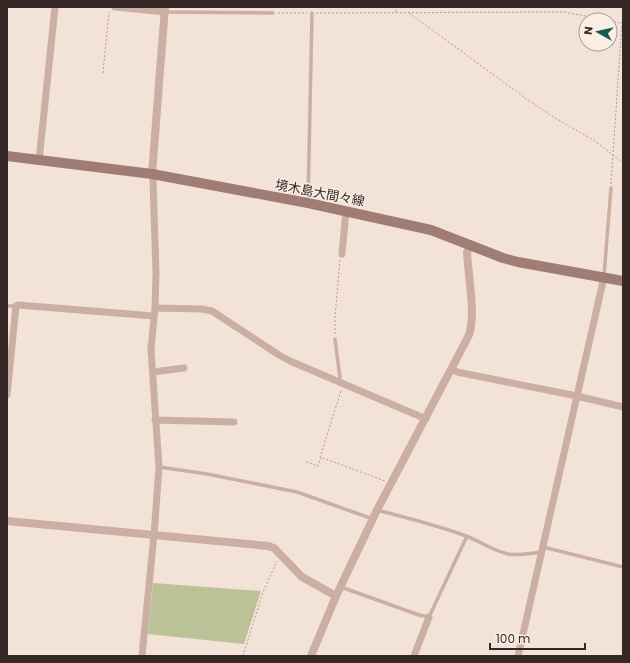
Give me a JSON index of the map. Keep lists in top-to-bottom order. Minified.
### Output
{"streets":{"main road":["境木島大間々線"]},"scale_bar":"100 m","north":"left"}
